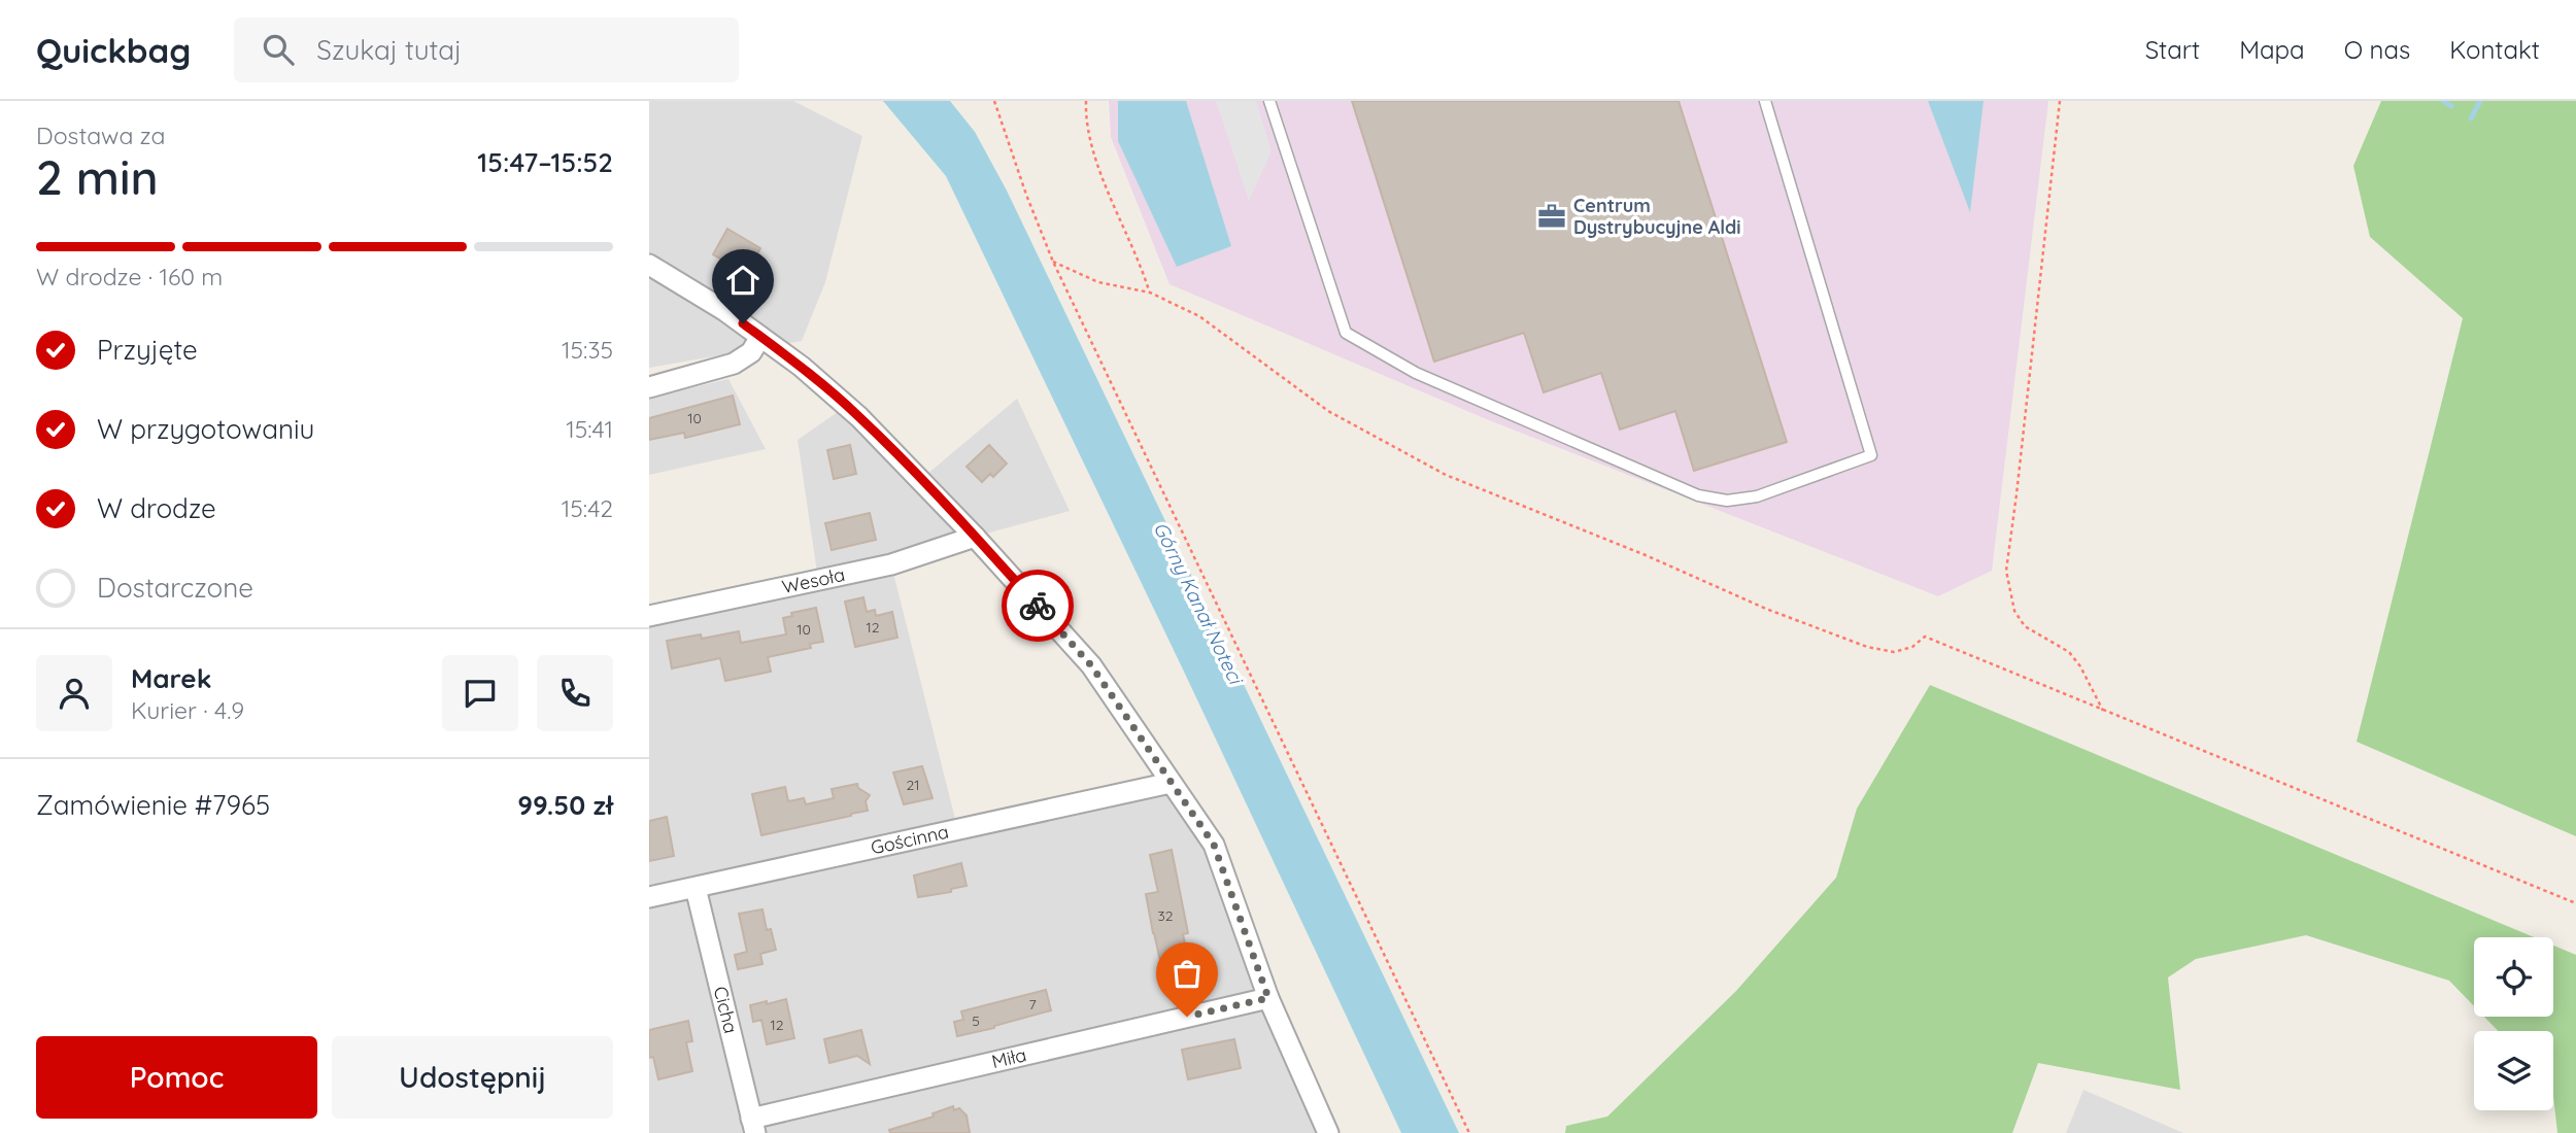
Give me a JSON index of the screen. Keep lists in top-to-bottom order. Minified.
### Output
{"streets":{"street":["Wesoła","Gościnna","Cicha","Miła"]},"crossings":[["Gościnna","Cicha"],["Cicha","Miła"]],"water":["Górny Kanał Noteci"],"places":{"office":["Centrum Dystrybucyjne Aldi"]},"house_numbers":["10","12","10","21","32","7","5","12"],"page":{"header":"Quickbag","search":"Szukaj tutaj","nav":["Start","Mapa","O nas","Kontakt"],"heading":["2 min","Dostawa za","15:47–15:52"],"panel":["Marek","Kurier · 4.9","Zamówienie #7965","99.50 zł"],"bar":"W drodze · 160 m","list":[["Przyjęte","15:35"],["W przygotowaniu","15:41"],["W drodze","15:42"],"Dostarczone"],"buttons":["Pomoc","Udostępnij"]}}
